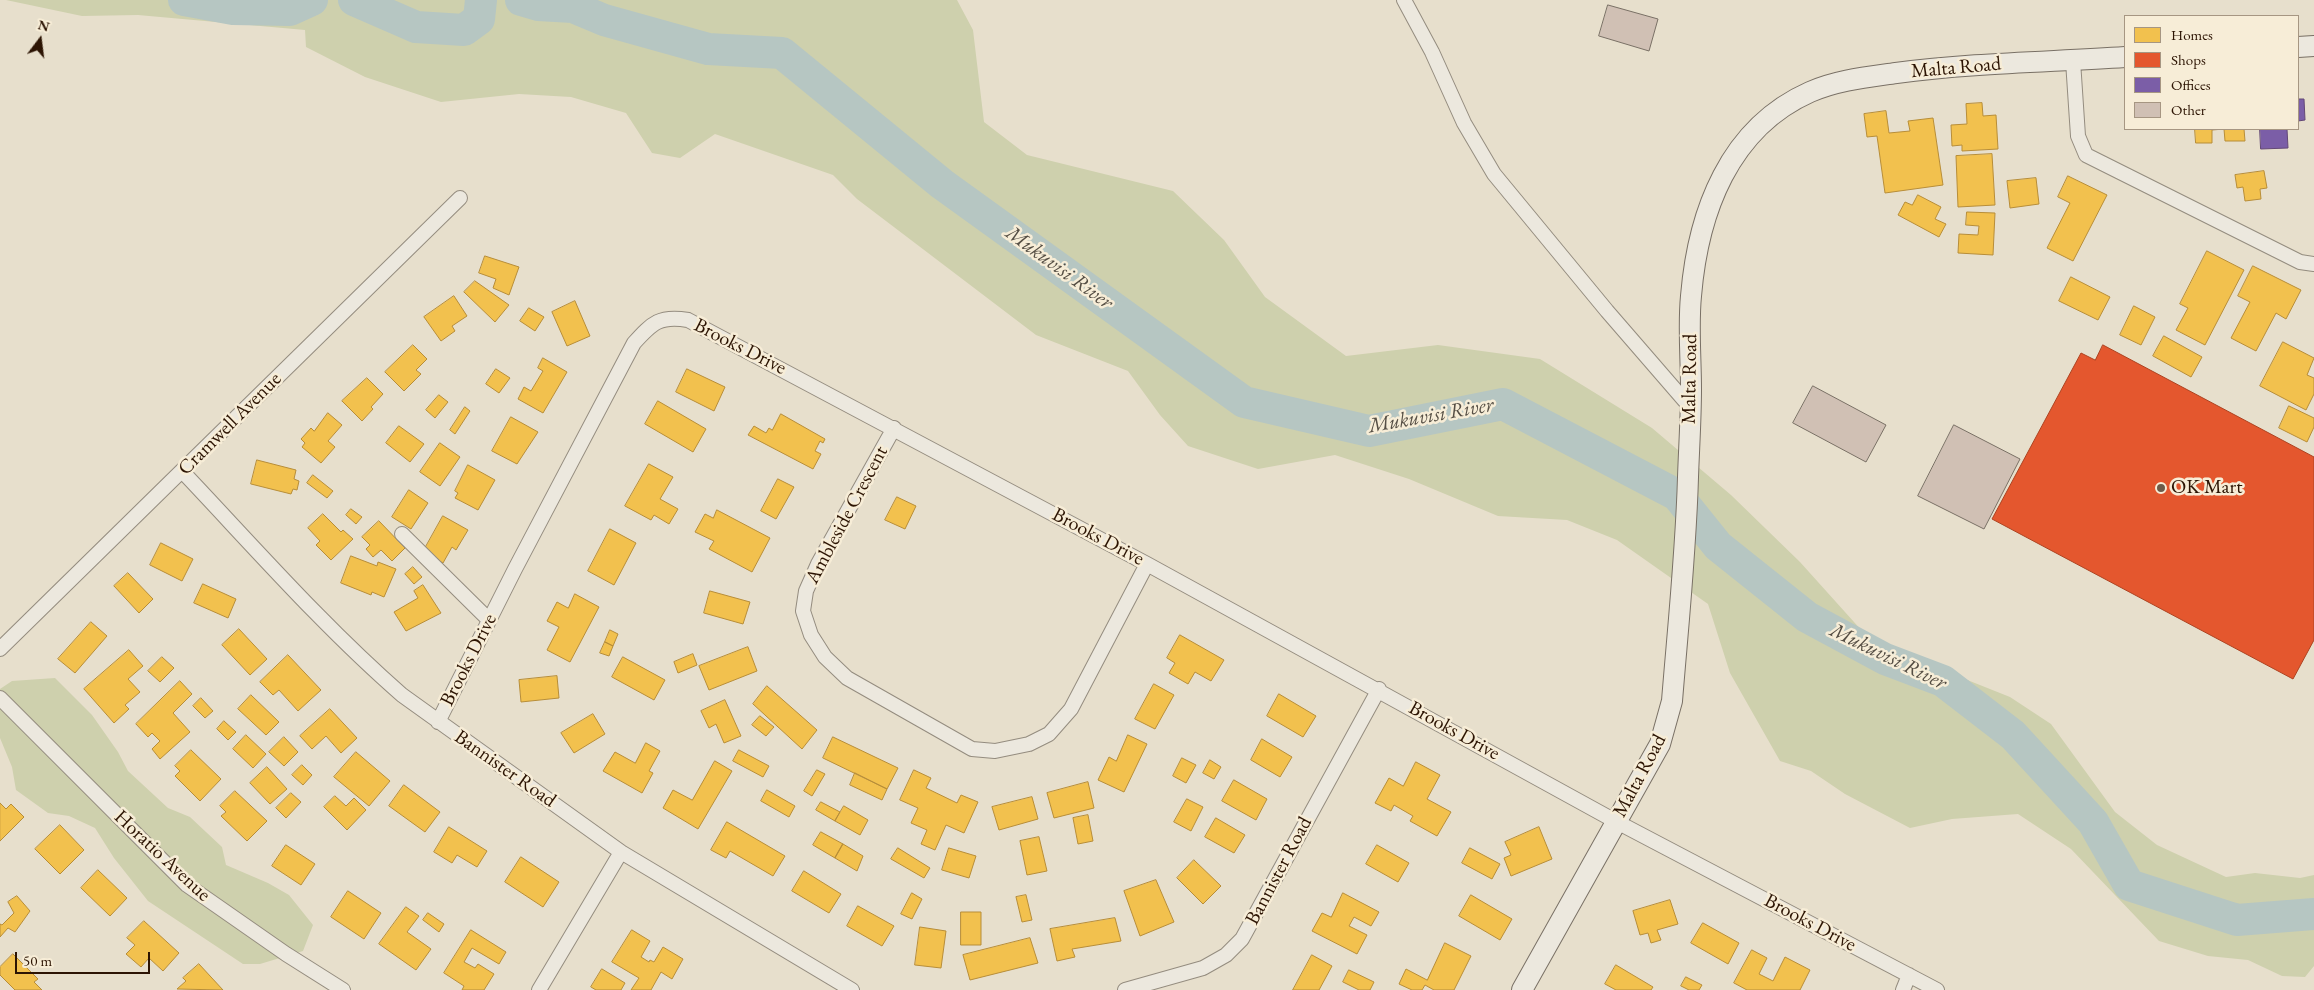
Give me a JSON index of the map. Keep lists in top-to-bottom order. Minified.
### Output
{"streets":{"street":["Malta Road","Brooks Drive","Cramwell Avenue","Ambleside Crescent","Bannister Road","Horatio Avenue"]},"crossings":[["Malta Road","Brooks Drive"],["Brooks Drive","Ambleside Crescent"],["Brooks Drive","Bannister Road"],["Cramwell Avenue","Bannister Road"]],"water":["Mukuvisi River"],"places":["OK Mart"],"legend":["Homes","Shops","Offices","Other"],"scale_bar":"50 m","north":"top"}
